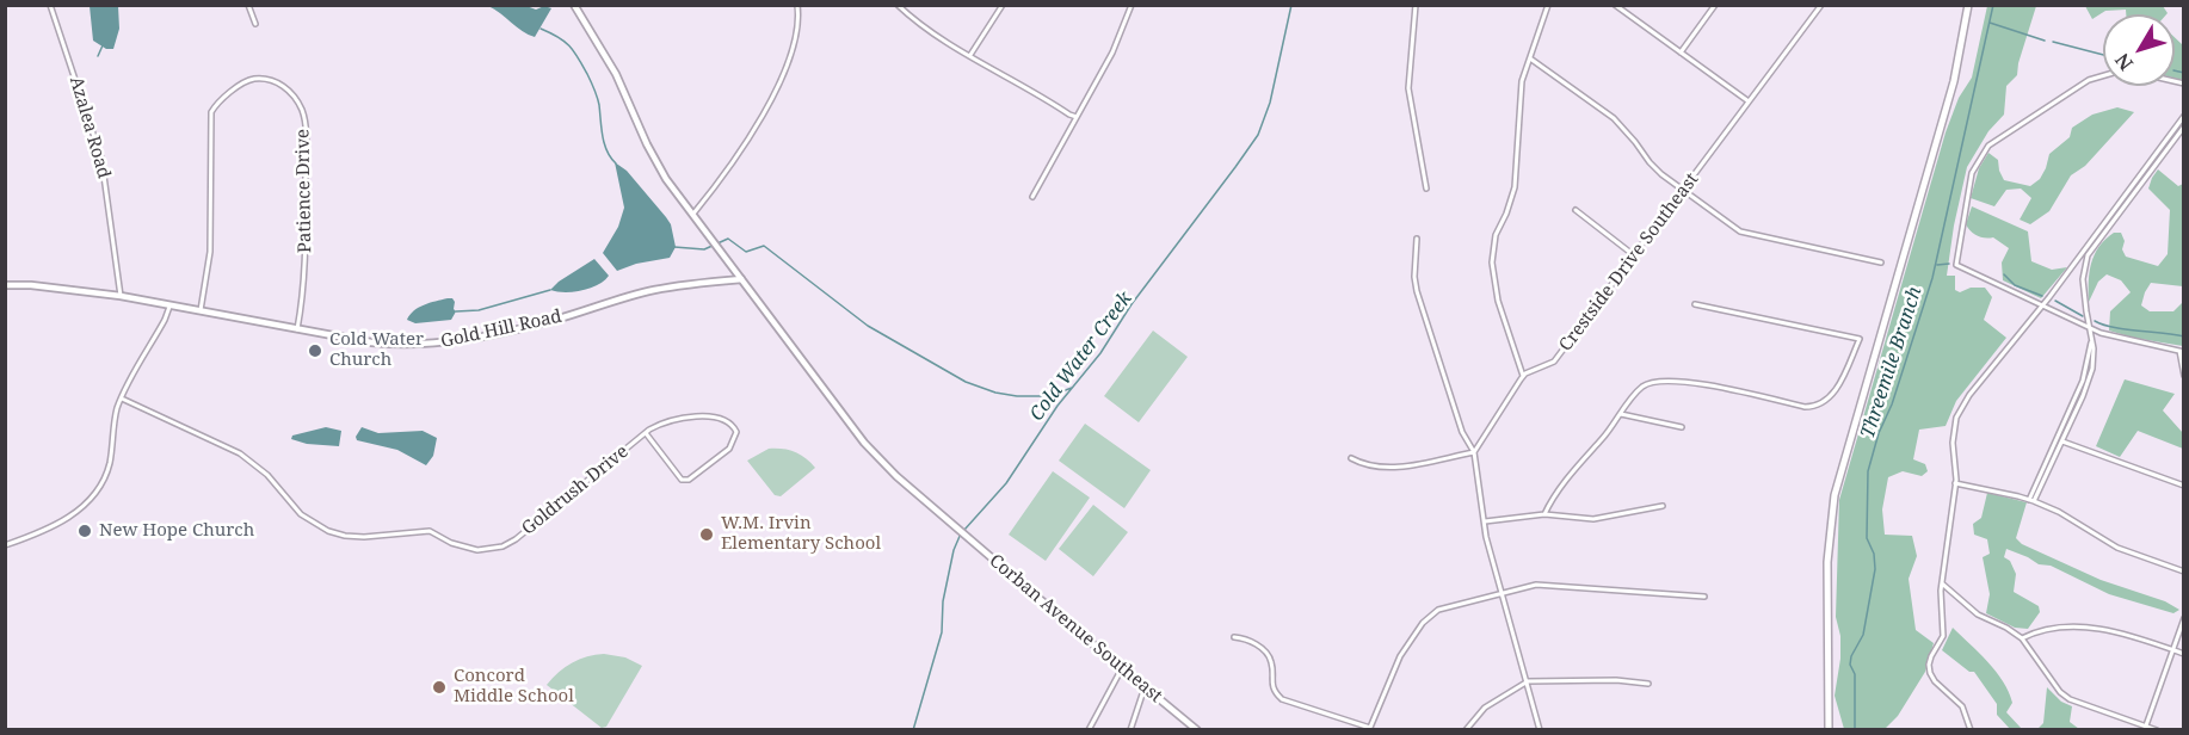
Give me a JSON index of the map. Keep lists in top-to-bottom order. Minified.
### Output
{"streets":{"main road":["Gold Hill Road","Corban Avenue Southeast"],"street":["Azalea Road","Patience Drive","Crestside Drive Southeast","Goldrush Drive"]},"crossings":[["Azalea Road","Gold Hill Road"],["Patience Drive","Gold Hill Road"],["Gold Hill Road","Corban Avenue Southeast"]],"water":["Cold Water Creek","Threemile Branch"],"places":["Cold Water Church","New Hope Church","W.M. Irvin Elementary School","Concord Middle School"],"north":"bottom left"}
